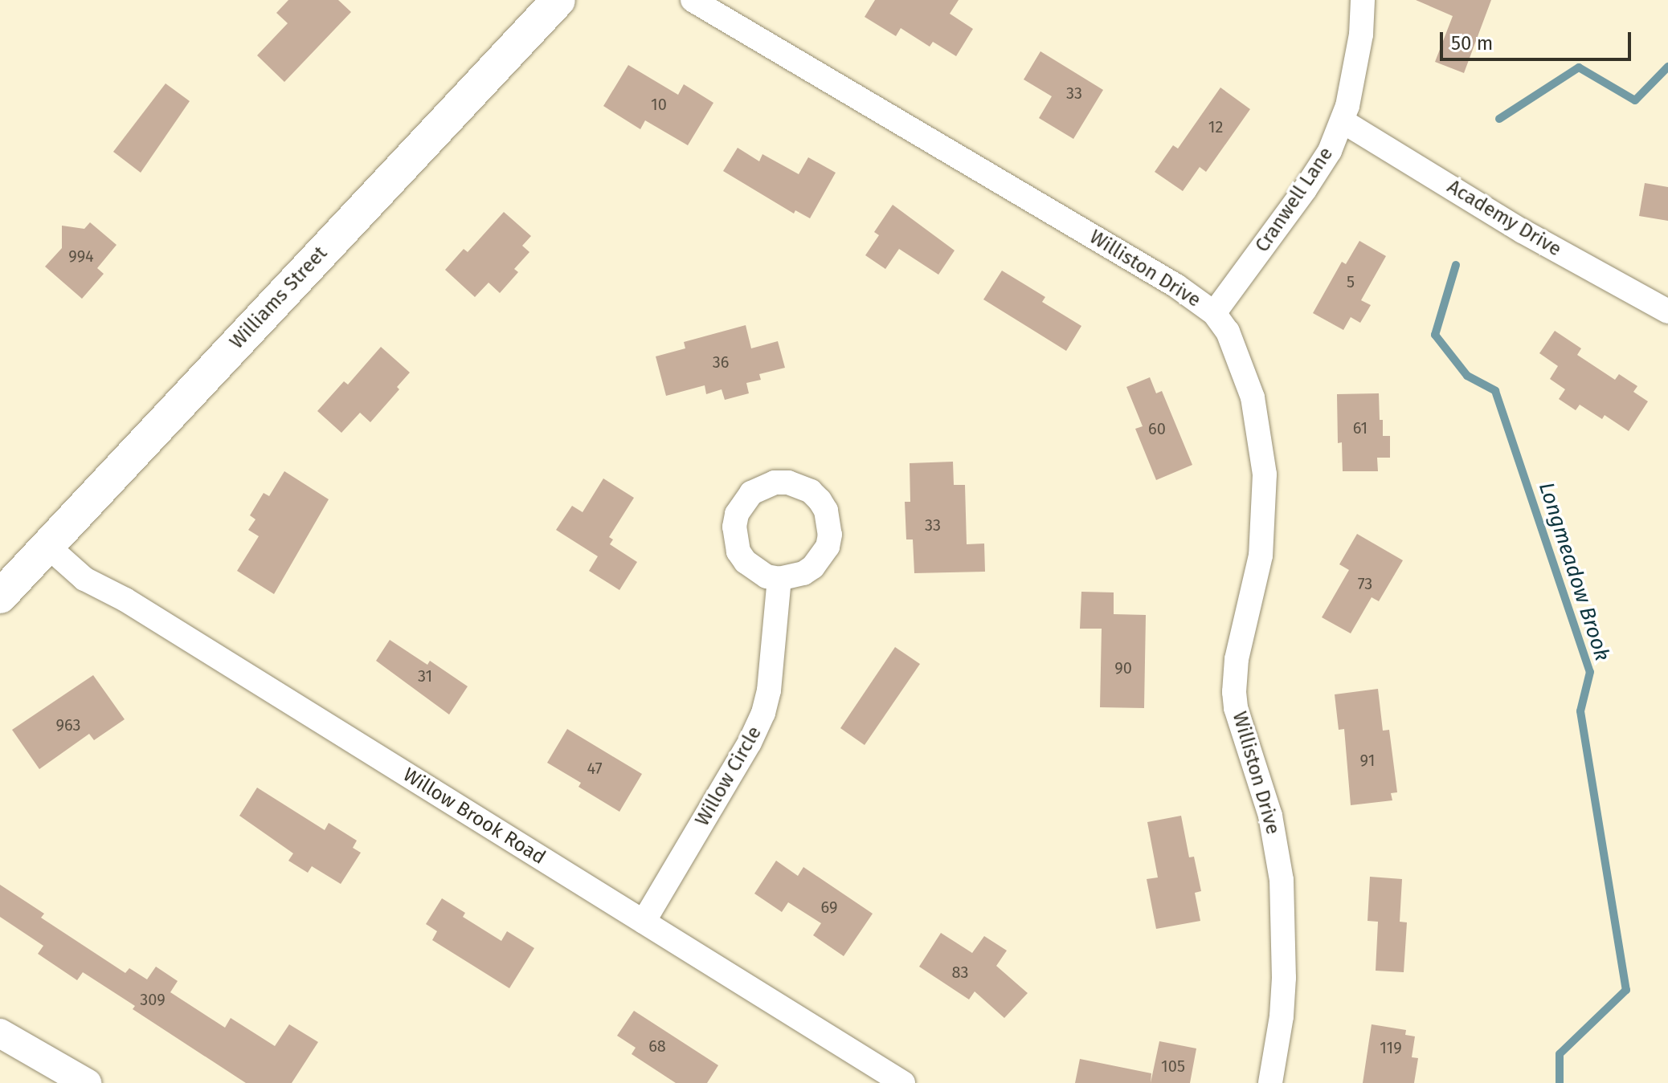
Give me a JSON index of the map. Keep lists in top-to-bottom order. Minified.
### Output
{"streets":{"main road":["Williams Street"],"street":["Cranwell Lane","Academy Drive","Williston Drive","Willow Circle","Willow Brook Road"]},"crossings":[["Cranwell Lane","Academy Drive"],["Cranwell Lane","Williston Drive"],["Williams Street","Willow Brook Road"],["Willow Circle","Willow Brook Road"]],"water":["Longmeadow Brook"],"house_numbers":["33","10","12","994","5","36","61","60","33","73","90","31","963","91","47","69","83","309","68","119","105"],"scale_bar":"50 m"}
